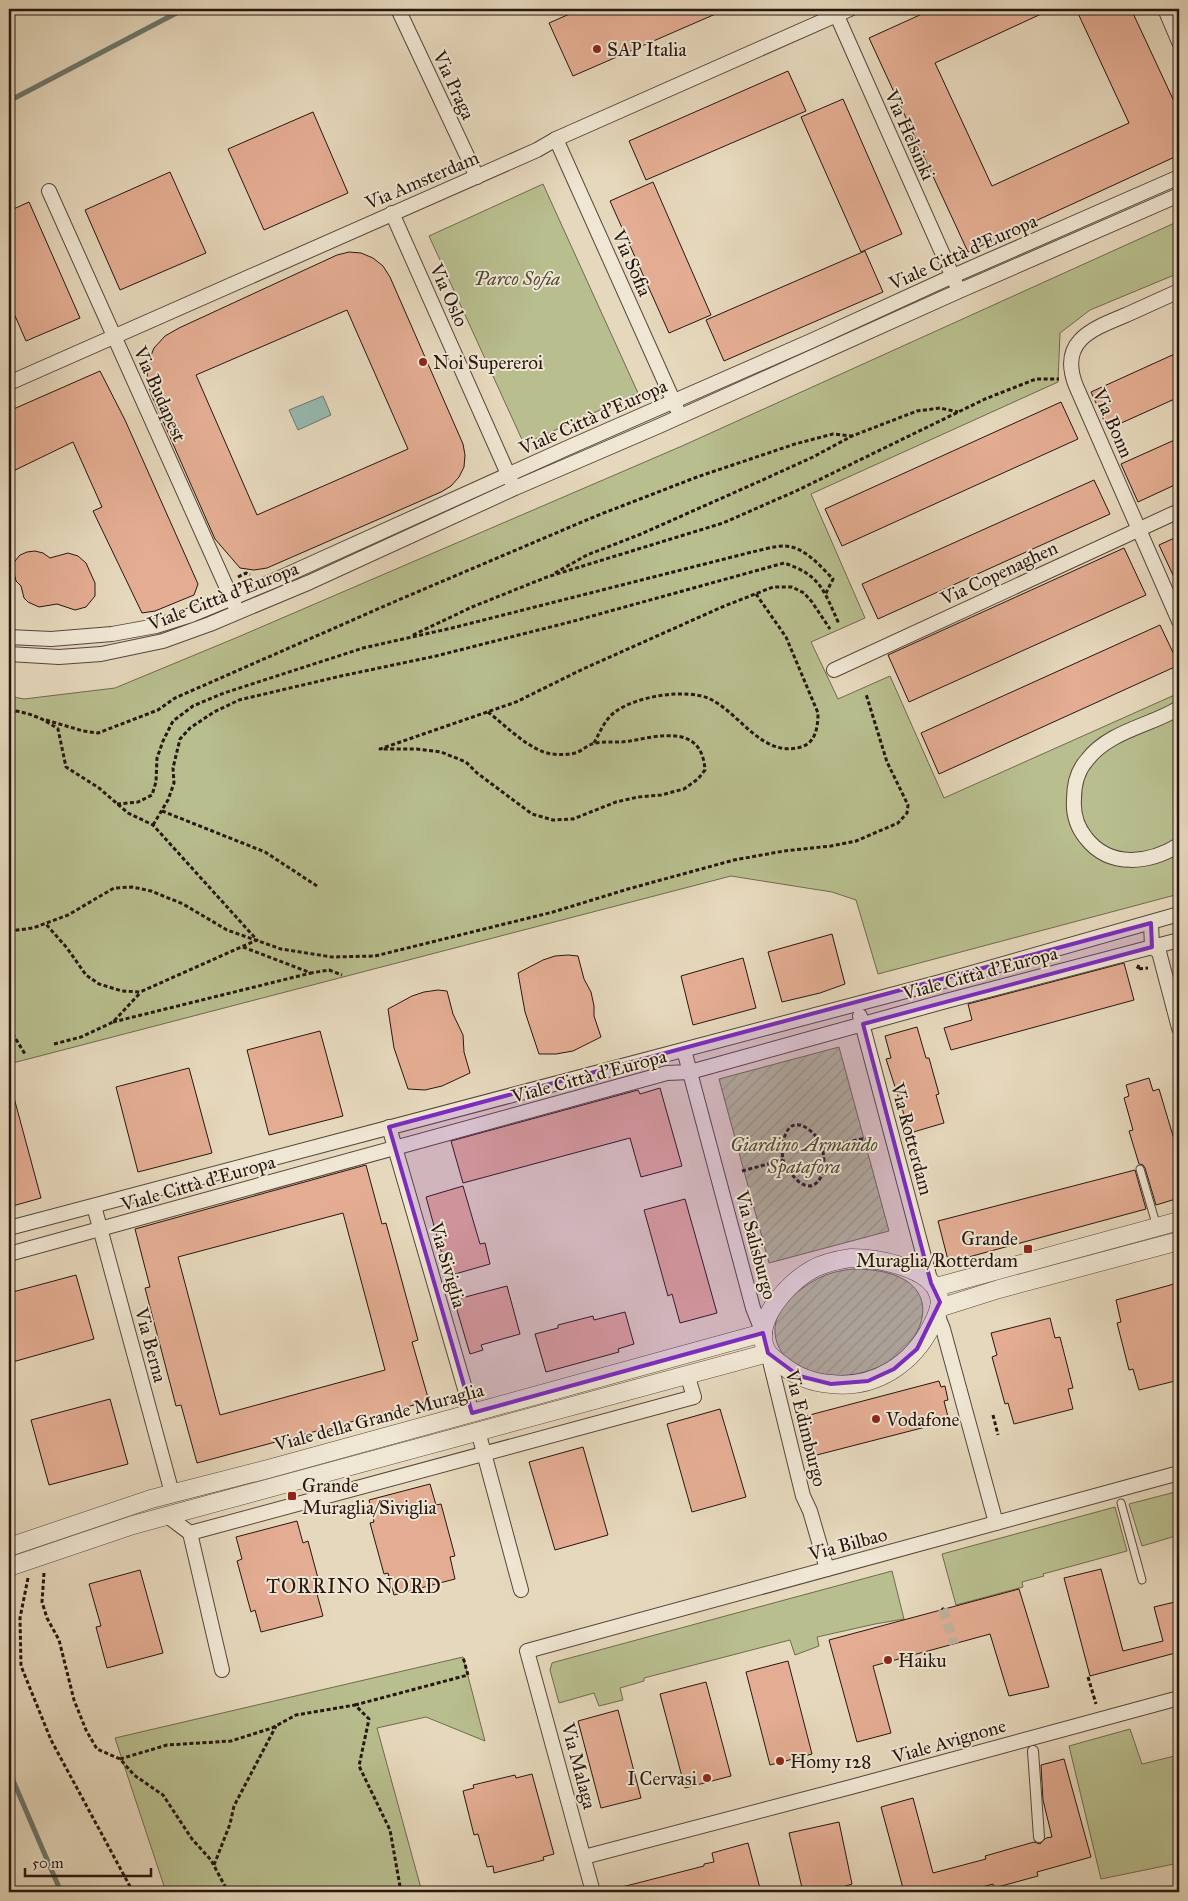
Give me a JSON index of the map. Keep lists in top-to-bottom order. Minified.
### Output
{"streets":{"street":["Via Praga","Via Helsinki","Via Amsterdam","Viale Città d'Europa","Via Sofia","Via Oslo","Via Budapest","Via Bonn","Via Copenaghen","Via Rotterdam","Via Salisburgo","Via Siviglia","Via Berna","Viale della Grande Muraglia","Via Edimburgo","Via Bilbao","Viale Avignone","Via Malaga"]},"crossings":[["Via Praga","Via Amsterdam"],["Via Helsinki","Via Amsterdam"],["Via Helsinki","Viale Città d'Europa"],["Via Amsterdam","Via Sofia"],["Via Amsterdam","Via Oslo"],["Via Amsterdam","Via Budapest"],["Viale Città d'Europa","Via Sofia"],["Viale Città d'Europa","Via Oslo"],["Viale Città d'Europa","Via Budapest"],["Viale Città d'Europa","Via Rotterdam"],["Viale Città d'Europa","Via Salisburgo"],["Viale Città d'Europa","Via Siviglia"],["Viale Città d'Europa","Via Berna"],["Via Bonn","Via Copenaghen"],["Via Rotterdam","Via Salisburgo"],["Via Rotterdam","Viale della Grande Muraglia"],["Via Rotterdam","Via Edimburgo"],["Via Salisburgo","Viale della Grande Muraglia"],["Via Salisburgo","Via Edimburgo"],["Via Siviglia","Viale della Grande Muraglia"],["Via Berna","Viale della Grande Muraglia"],["Viale della Grande Muraglia","Via Edimburgo"],["Via Edimburgo","Via Bilbao"],["Via Bilbao","Via Malaga"],["Viale Avignone","Via Malaga"]],"districts":["TORRINO NORD"],"parks":["Parco Sofia","Giardino Armando Spatafora"],"places":{"other":["SAP Italia","Noi Supereroi","Vodafone","Haiku","Homy 128","I Cervasi"],"transit":["Grande Muraglia/Rotterdam","Grande Muraglia/Siviglia"]},"scale_bar":"50 m"}
